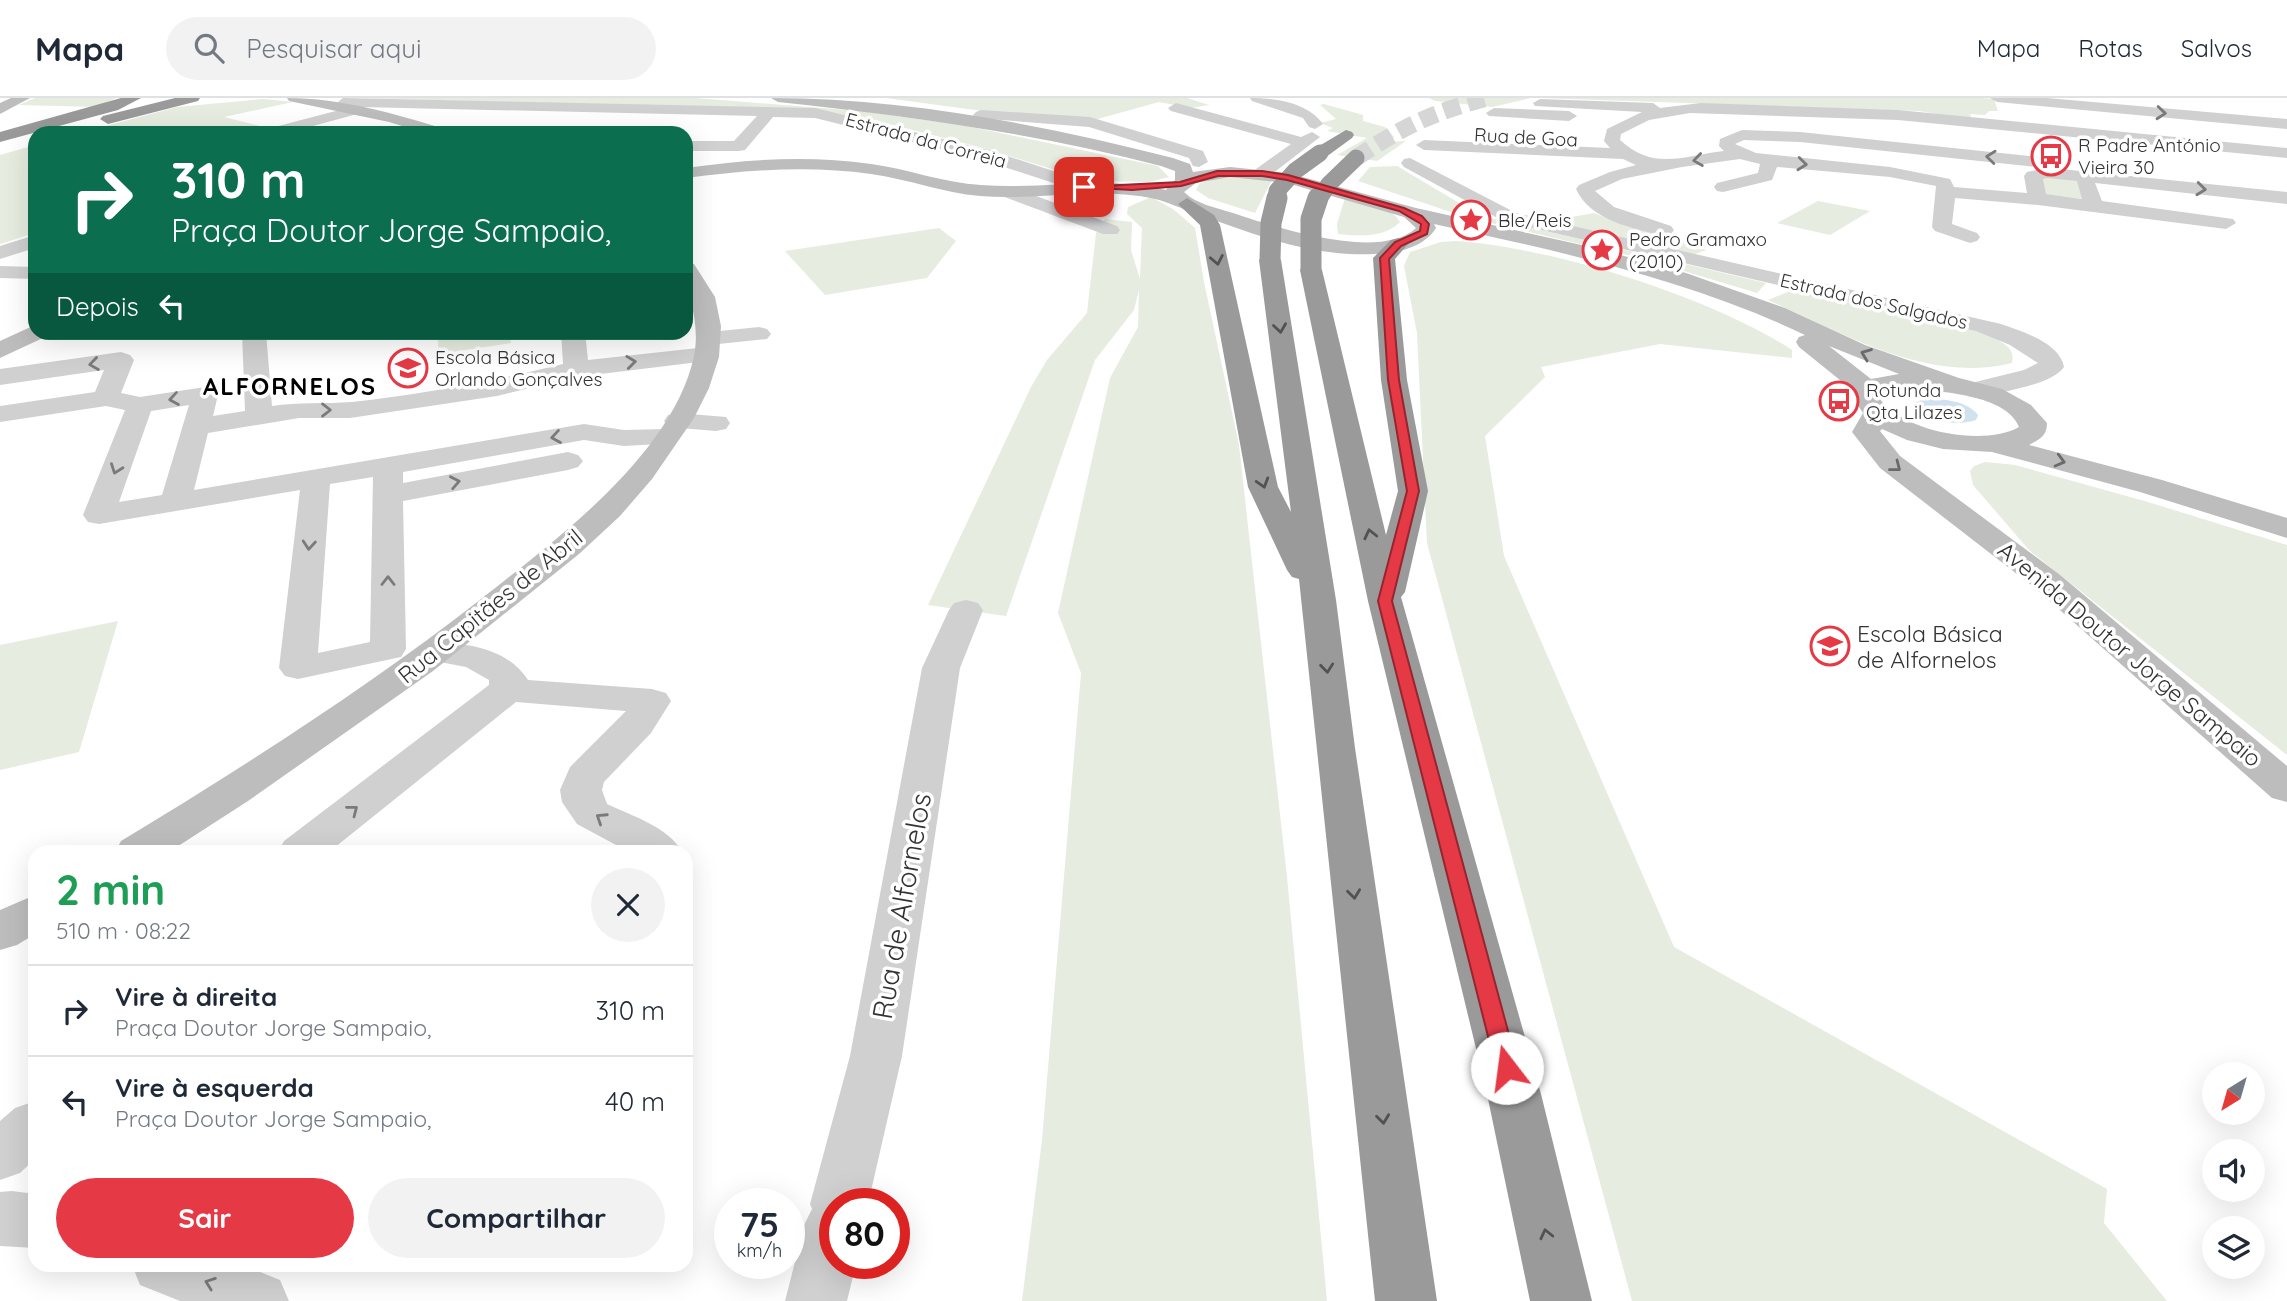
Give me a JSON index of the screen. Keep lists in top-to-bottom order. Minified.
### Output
{"streets":{"main road":["Rua Capitães de Abril","Avenida Doutor Jorge Sampaio"],"street":["Rua de Goa","Estrada da Correia","Estrada dos Salgados","Rua de Alfornelos"]},"districts":["ALFORNELOS"],"places":{"bus stop":["R Padre António Vieira 30","Rotunda Qta Lilazes"],"place":["Ble/Reis","Pedro Gramaxo (2010)"],"school or university":["Escola Básica Orlando Gonçalves","Escola Básica de Alfornelos"]},"north":"bottom left","page":{"header":"Mapa","search":"Pesquisar aqui","nav":["Mapa","Rotas","Salvos"],"turn":["310 m","Praça Doutor Jorge Sampaio,"],"then":"Depois","heading":["2 min","510 m · 08:22"],"list":[{"name":"Vire à direita","note":"Praça Doutor Jorge Sampaio,","value":"310 m"},{"name":"Vire à esquerda","note":"Praça Doutor Jorge Sampaio,","value":"40 m"}],"buttons":["Sair","Compartilhar"],"speed":"75 km/h","limit":"80"}}
